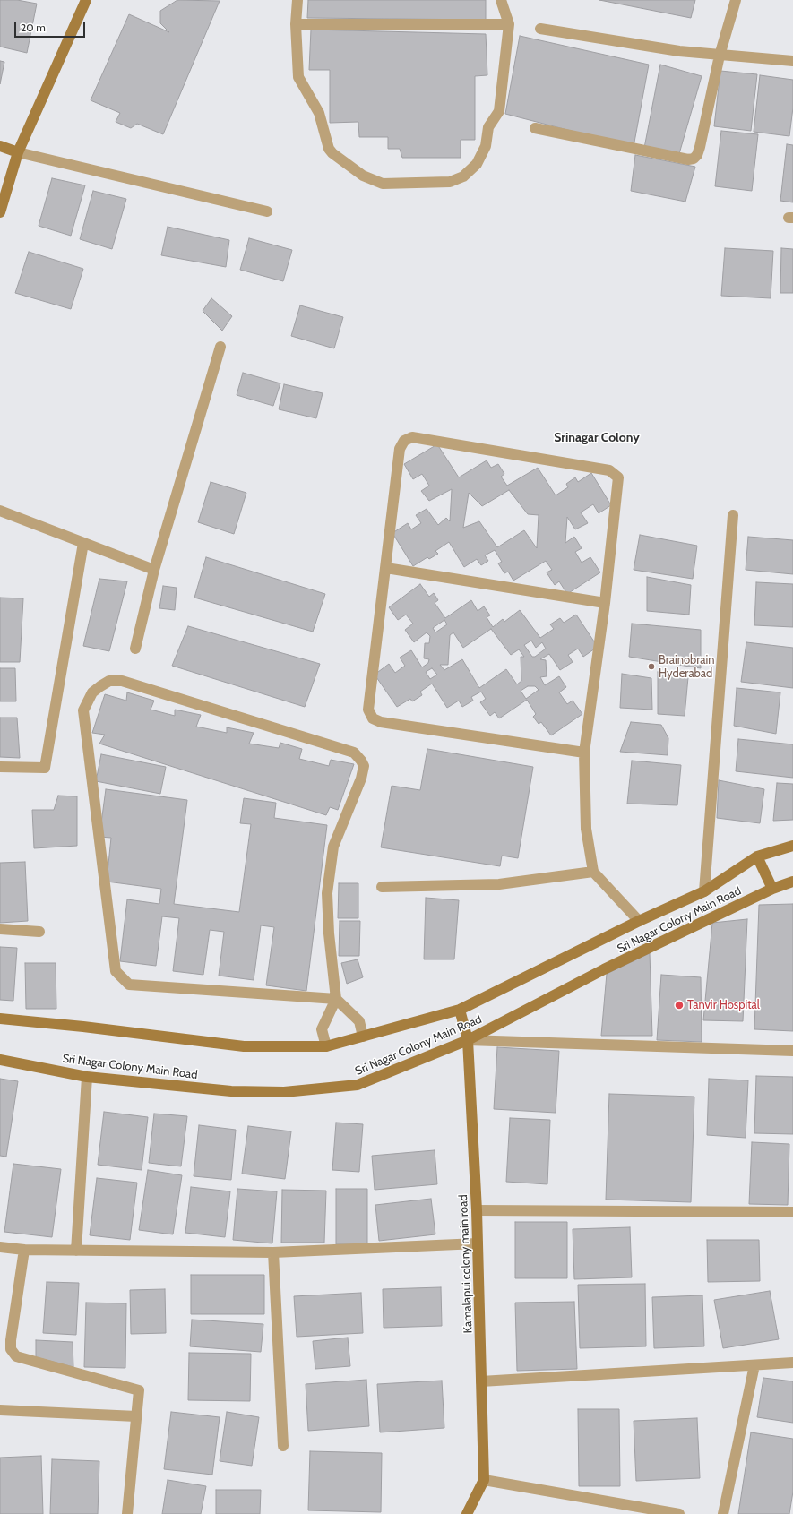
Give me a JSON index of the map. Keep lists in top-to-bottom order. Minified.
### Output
{"streets":{"main road":["Sri Nagar Colony Main Road","Kamalapui colony main road"]},"crossings":[["Sri Nagar Colony Main Road","Kamalapui colony main road"]],"districts":["Srinagar Colony"],"places":["Brainobrain Hyderabad","Tanvir Hospital"],"scale_bar":"20 m"}
